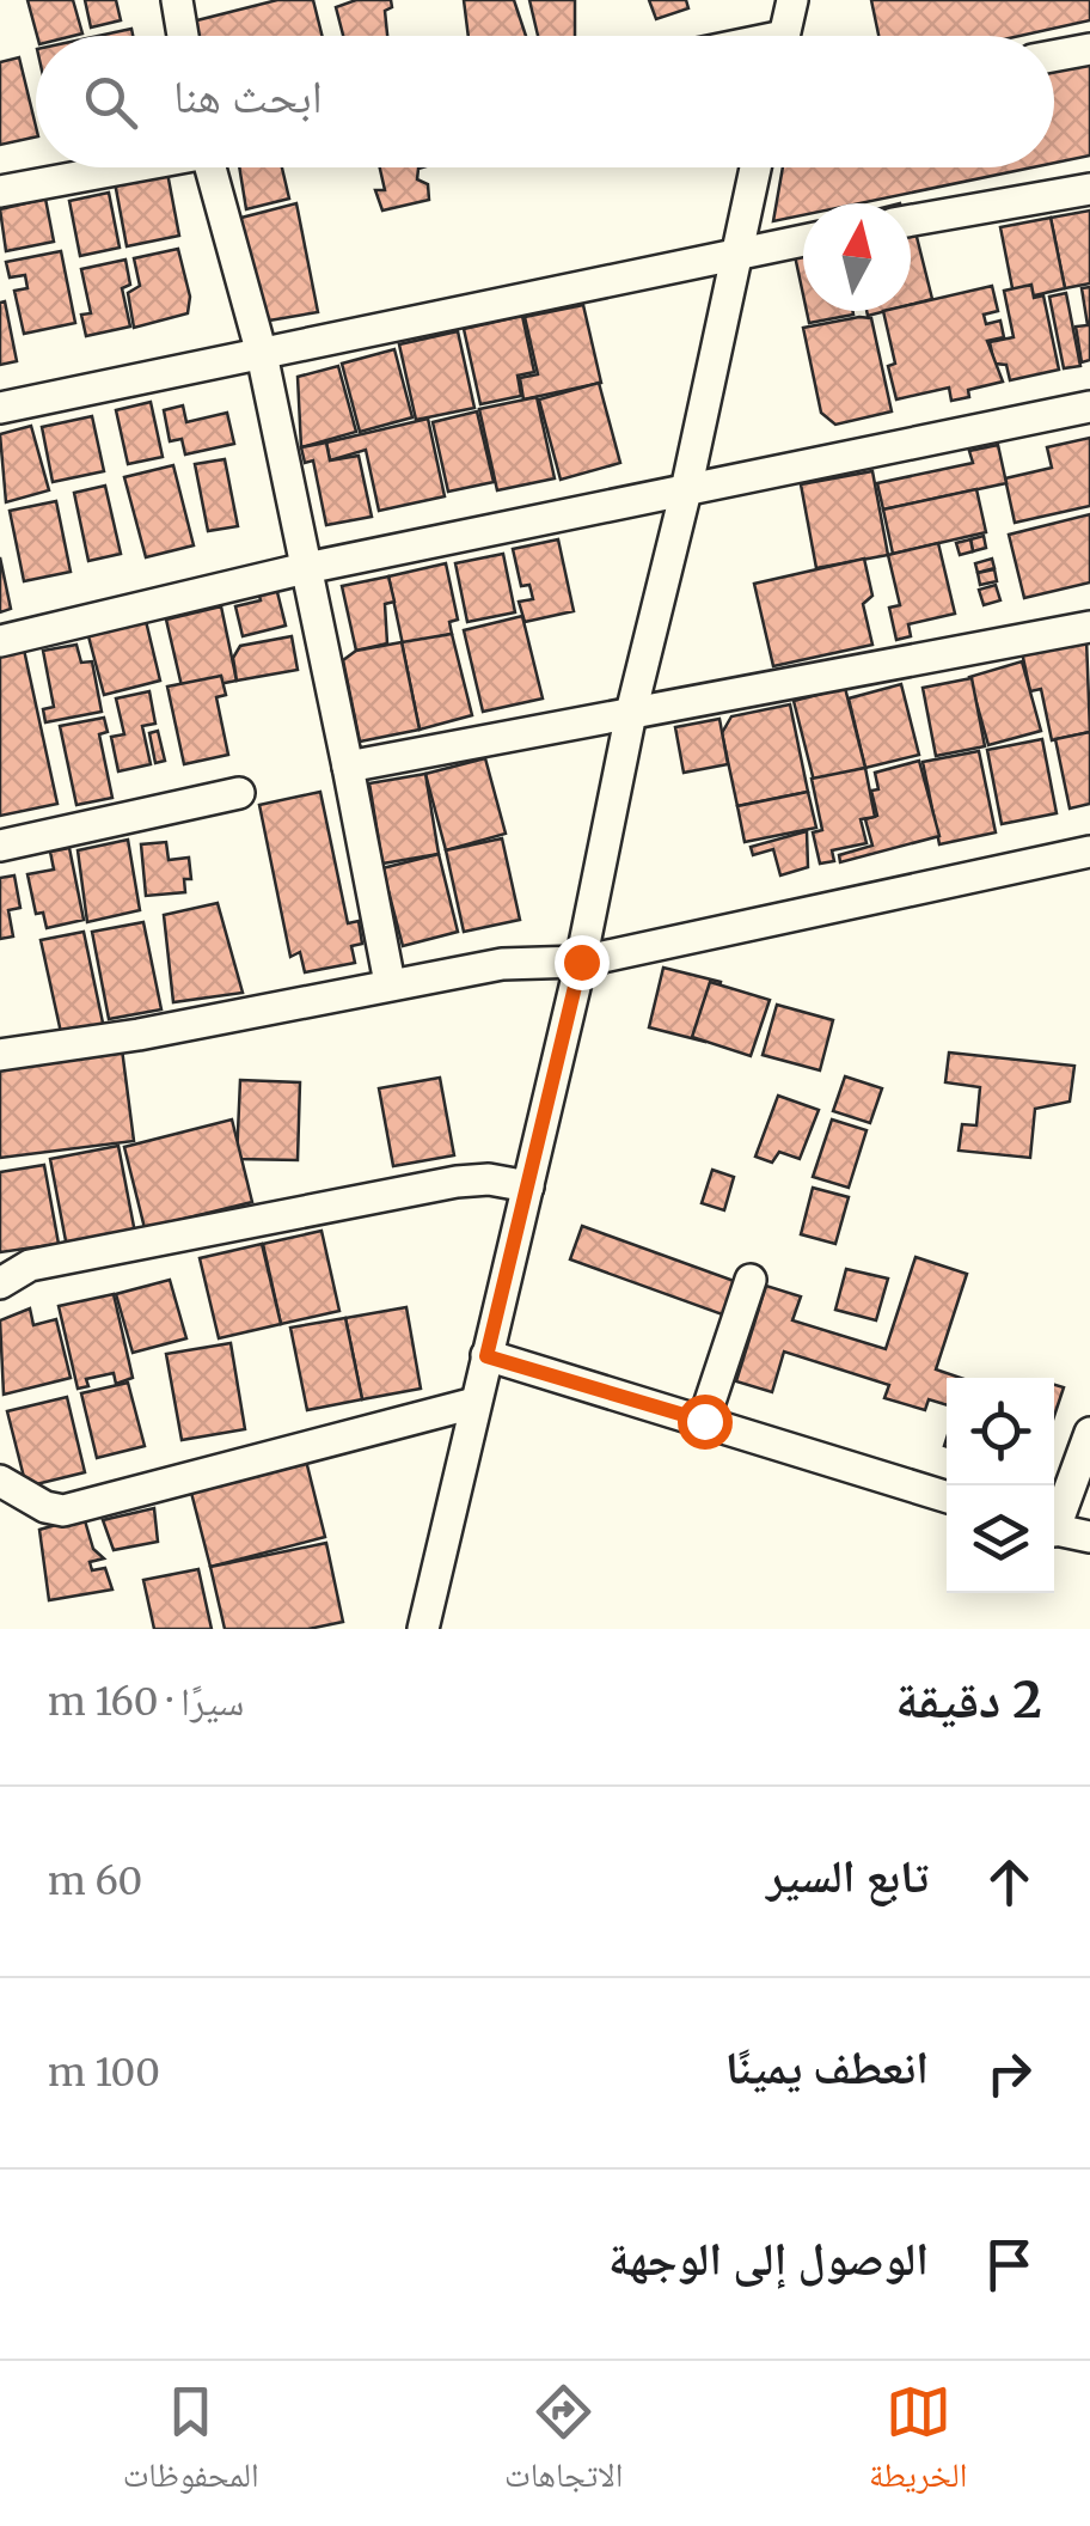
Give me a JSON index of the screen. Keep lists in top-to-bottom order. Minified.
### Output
{"north":"top","page":{"search":"ابحث هنا","heading":["2 دقيقة","سيرًا · 160 m"],"list":[["تابع السير","60 m"],["انعطف يمينًا","100 m"],"الوصول إلى الوجهة"],"nav":["الخريطة","الاتجاهات","المحفوظات"]}}
